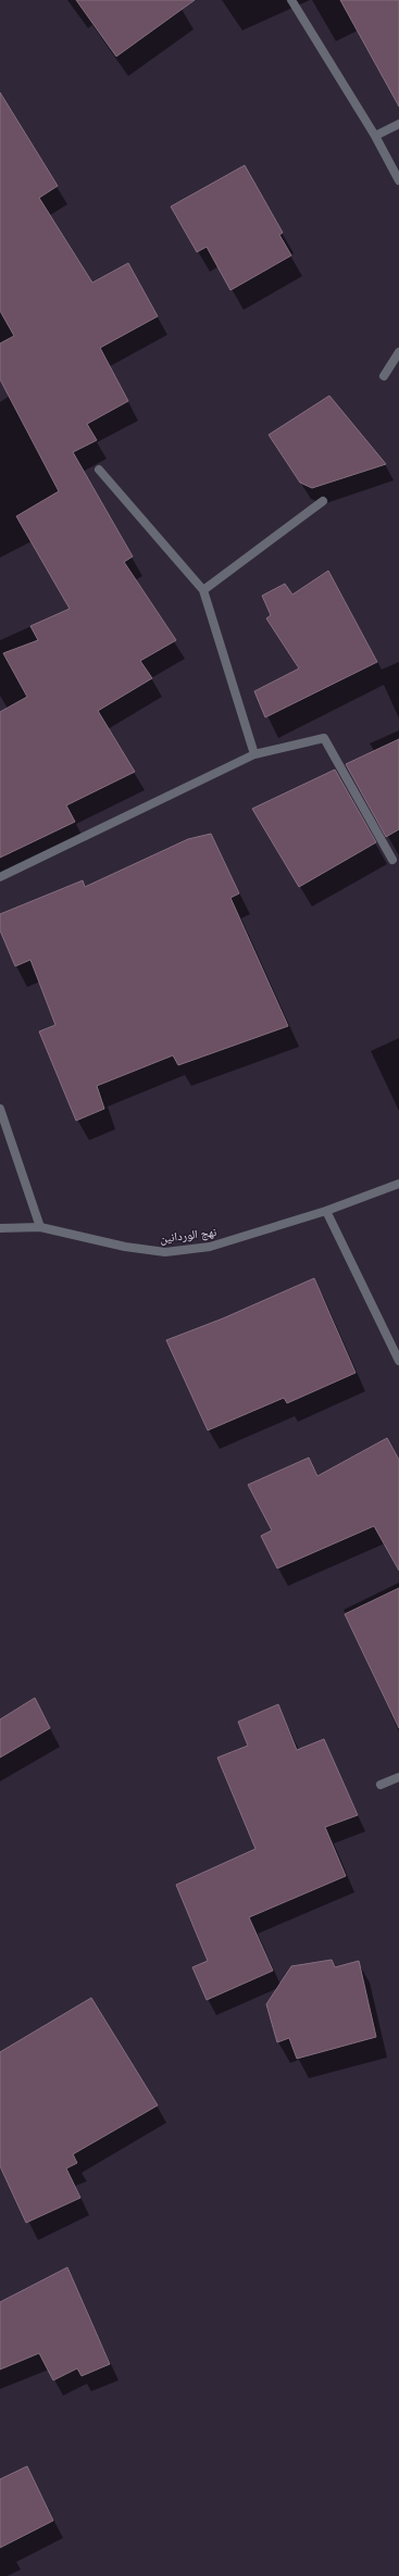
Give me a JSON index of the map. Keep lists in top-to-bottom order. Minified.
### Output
{"streets":{"street":["نهج الوردانين"]}}
